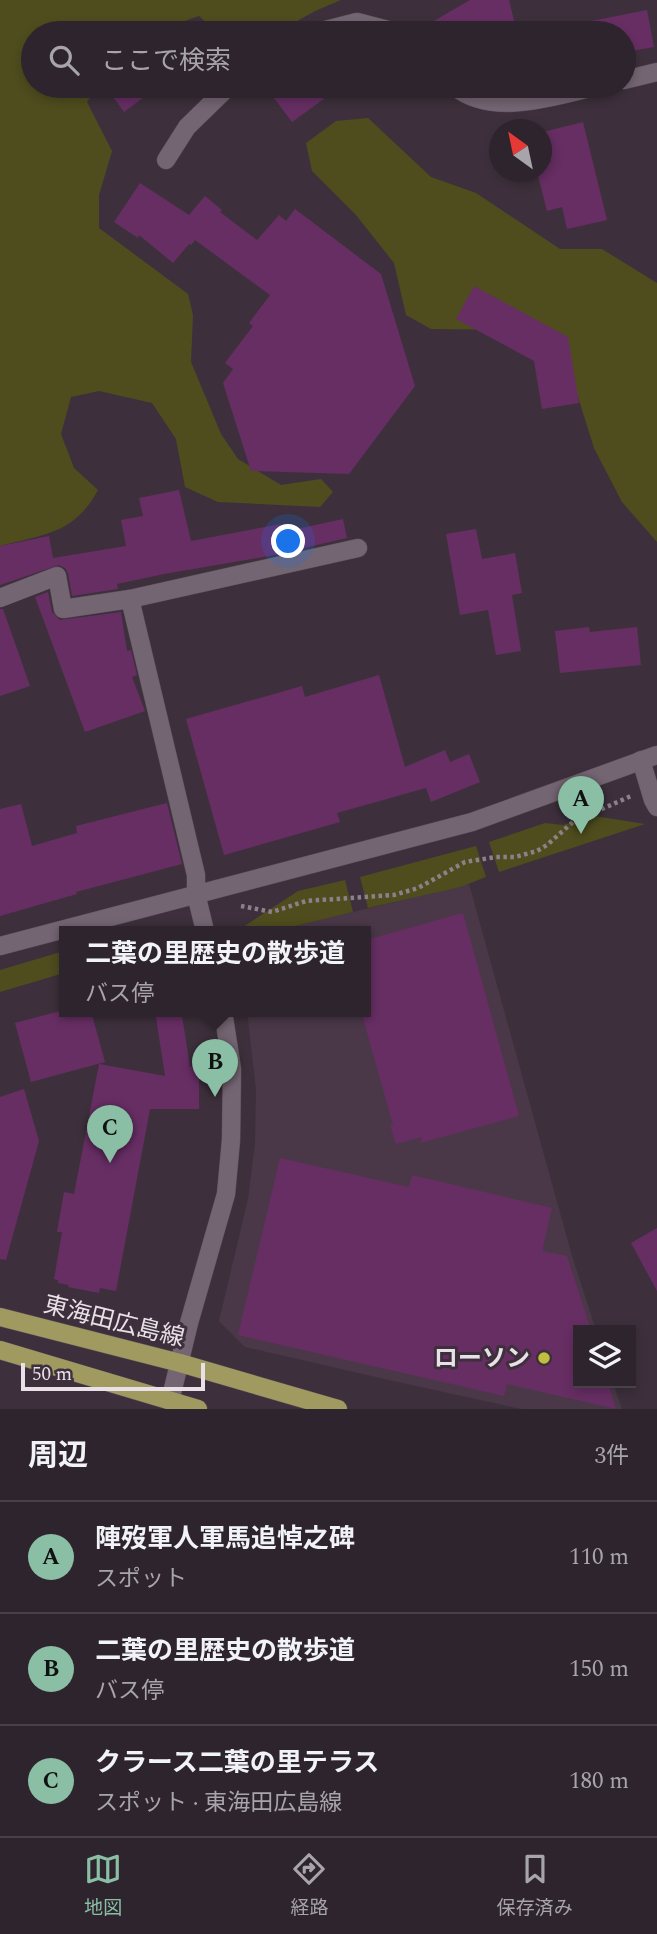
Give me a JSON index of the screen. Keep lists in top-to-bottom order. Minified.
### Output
{"streets":{"main road":["東海田広島線"]},"places":["ローソン"],"scale_bar":"50 m","north":"top left","page":{"search":"ここで検索","pins":["A","B","C"],"popup":["二葉の里歴史の散歩道","バス停"],"scale":"50 m","heading":["周辺","3件"],"list":[{"mark":"A","name":"陣歿軍人軍馬追悼之碑","note":"スポット","value":"110 m"},{"mark":"B","name":"二葉の里歴史の散歩道","note":"バス停","value":"150 m"},{"mark":"C","name":"クラース二葉の里テラス","note":"スポット · 東海田広島線","value":"180 m"}],"nav":["地図","経路","保存済み"]}}
